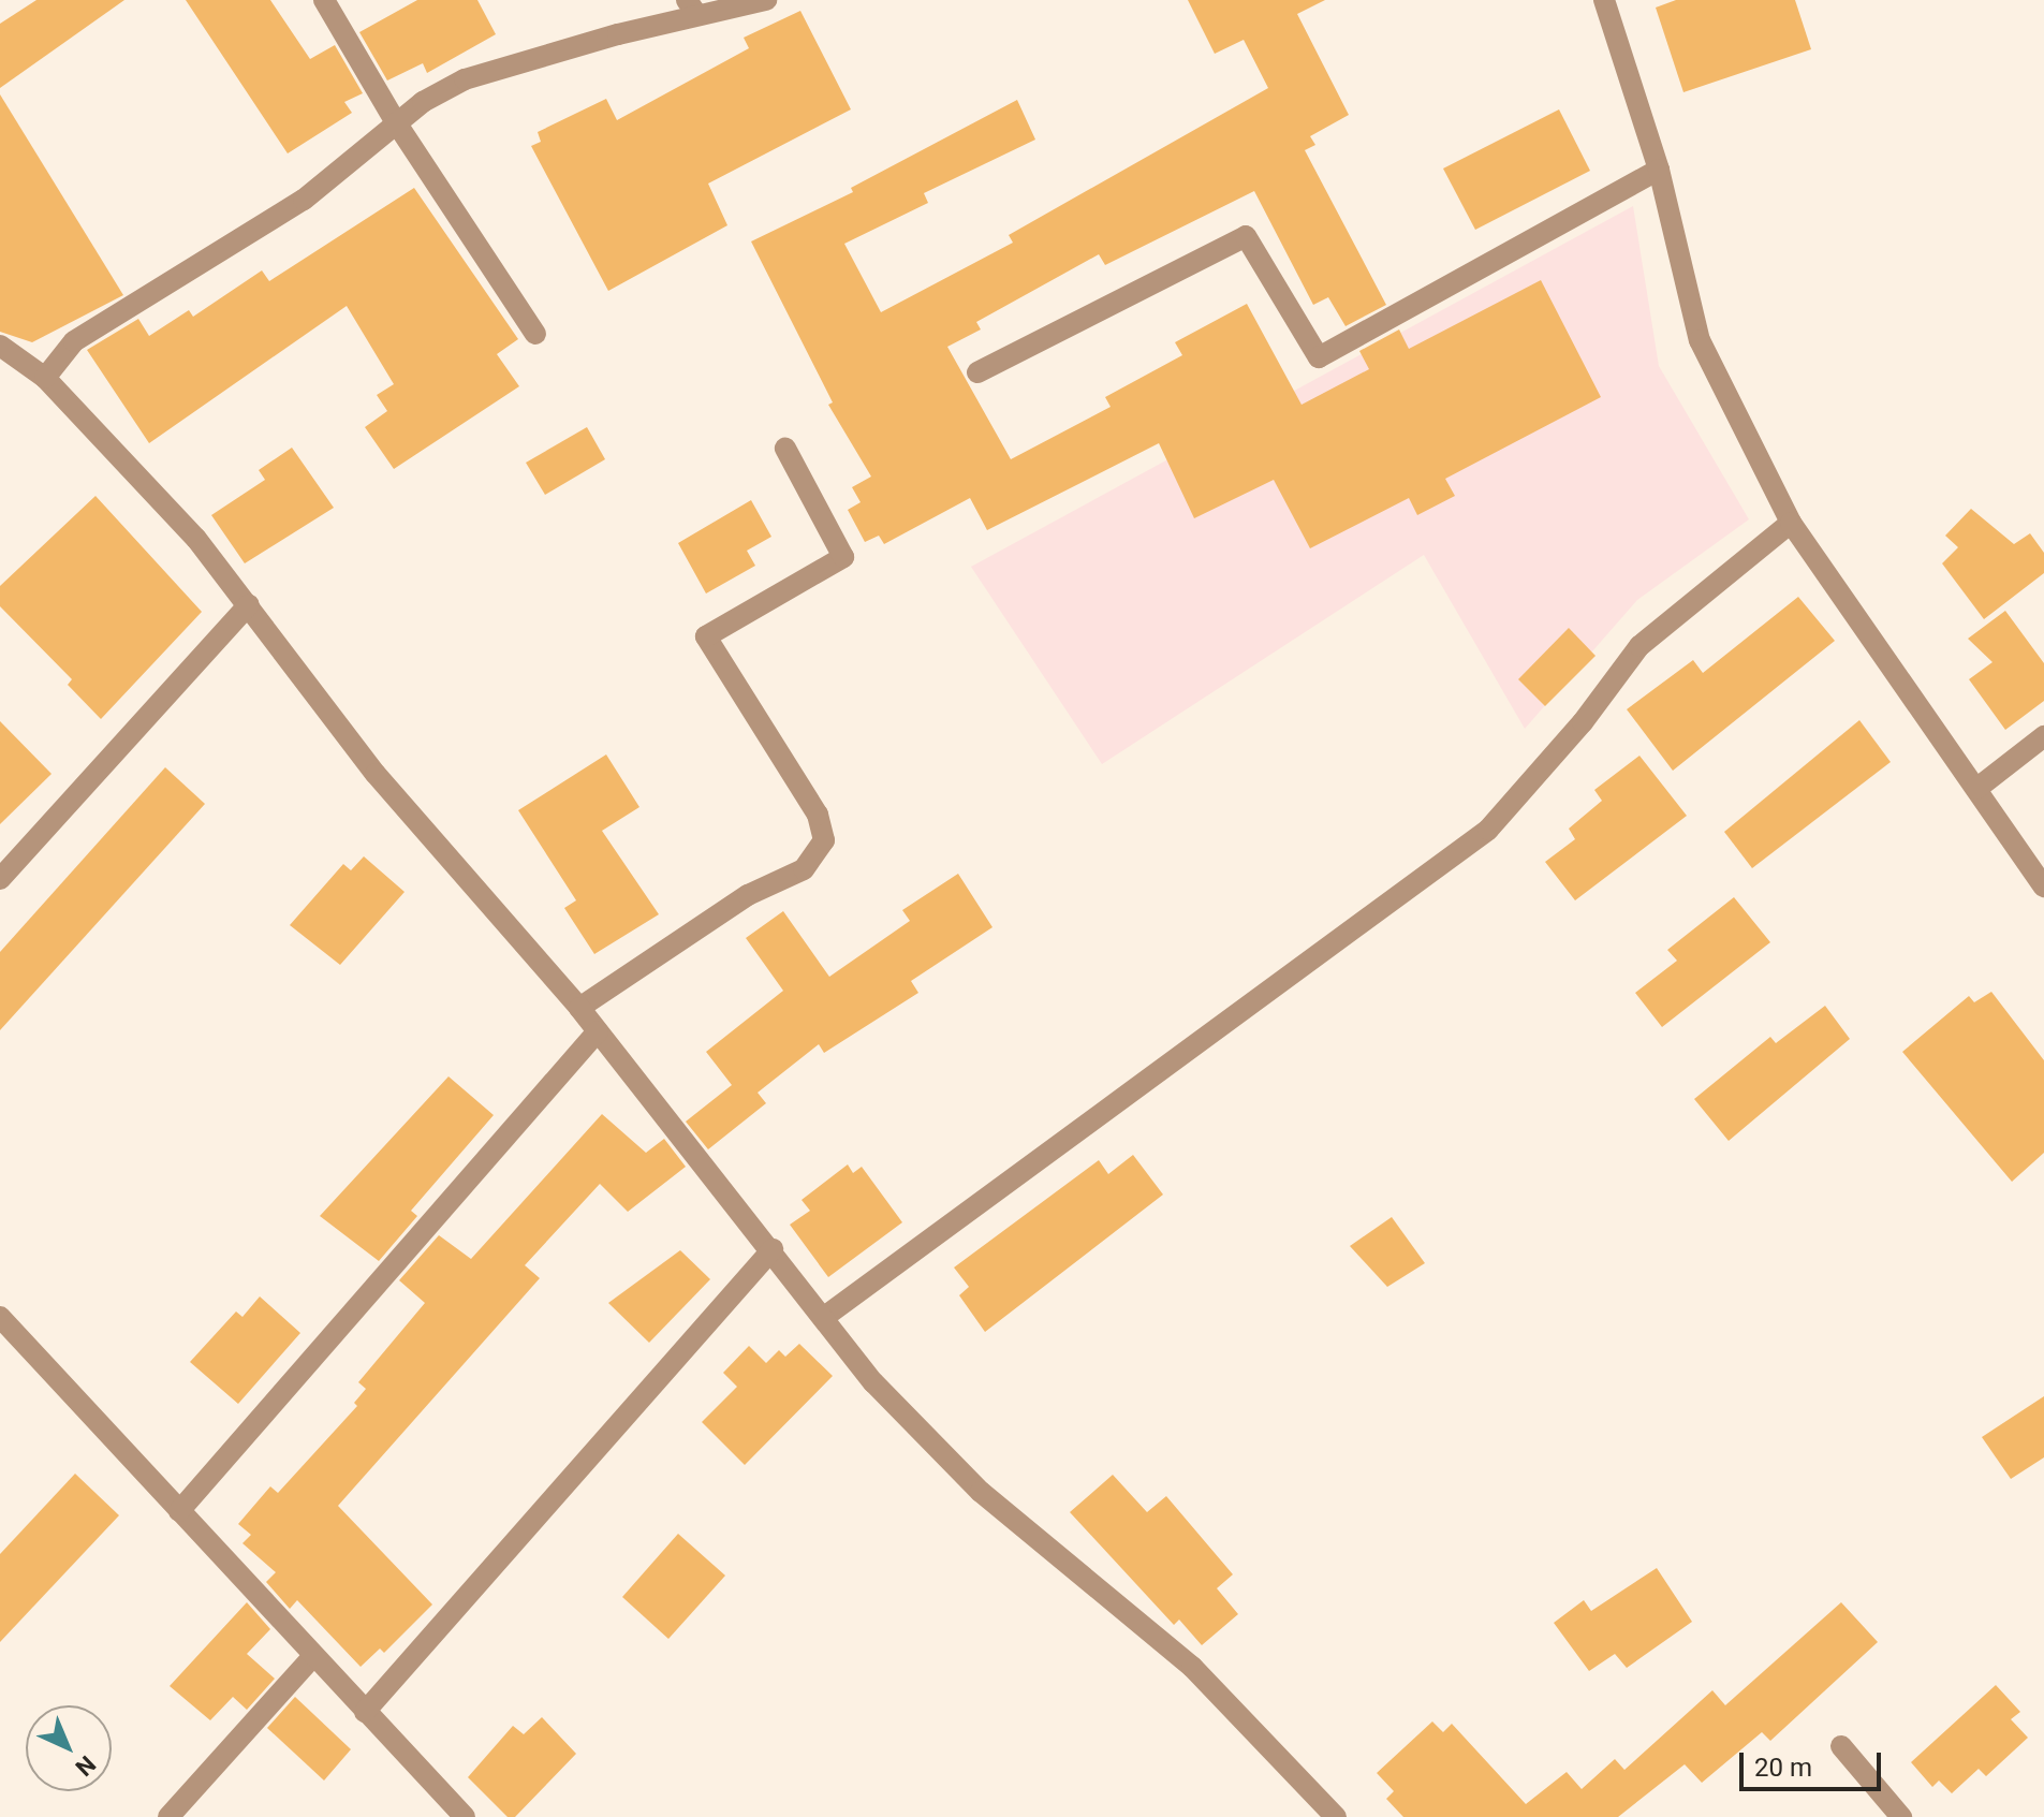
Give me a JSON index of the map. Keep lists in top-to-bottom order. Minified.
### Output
{"scale_bar":"20 m","north":"bottom right"}
